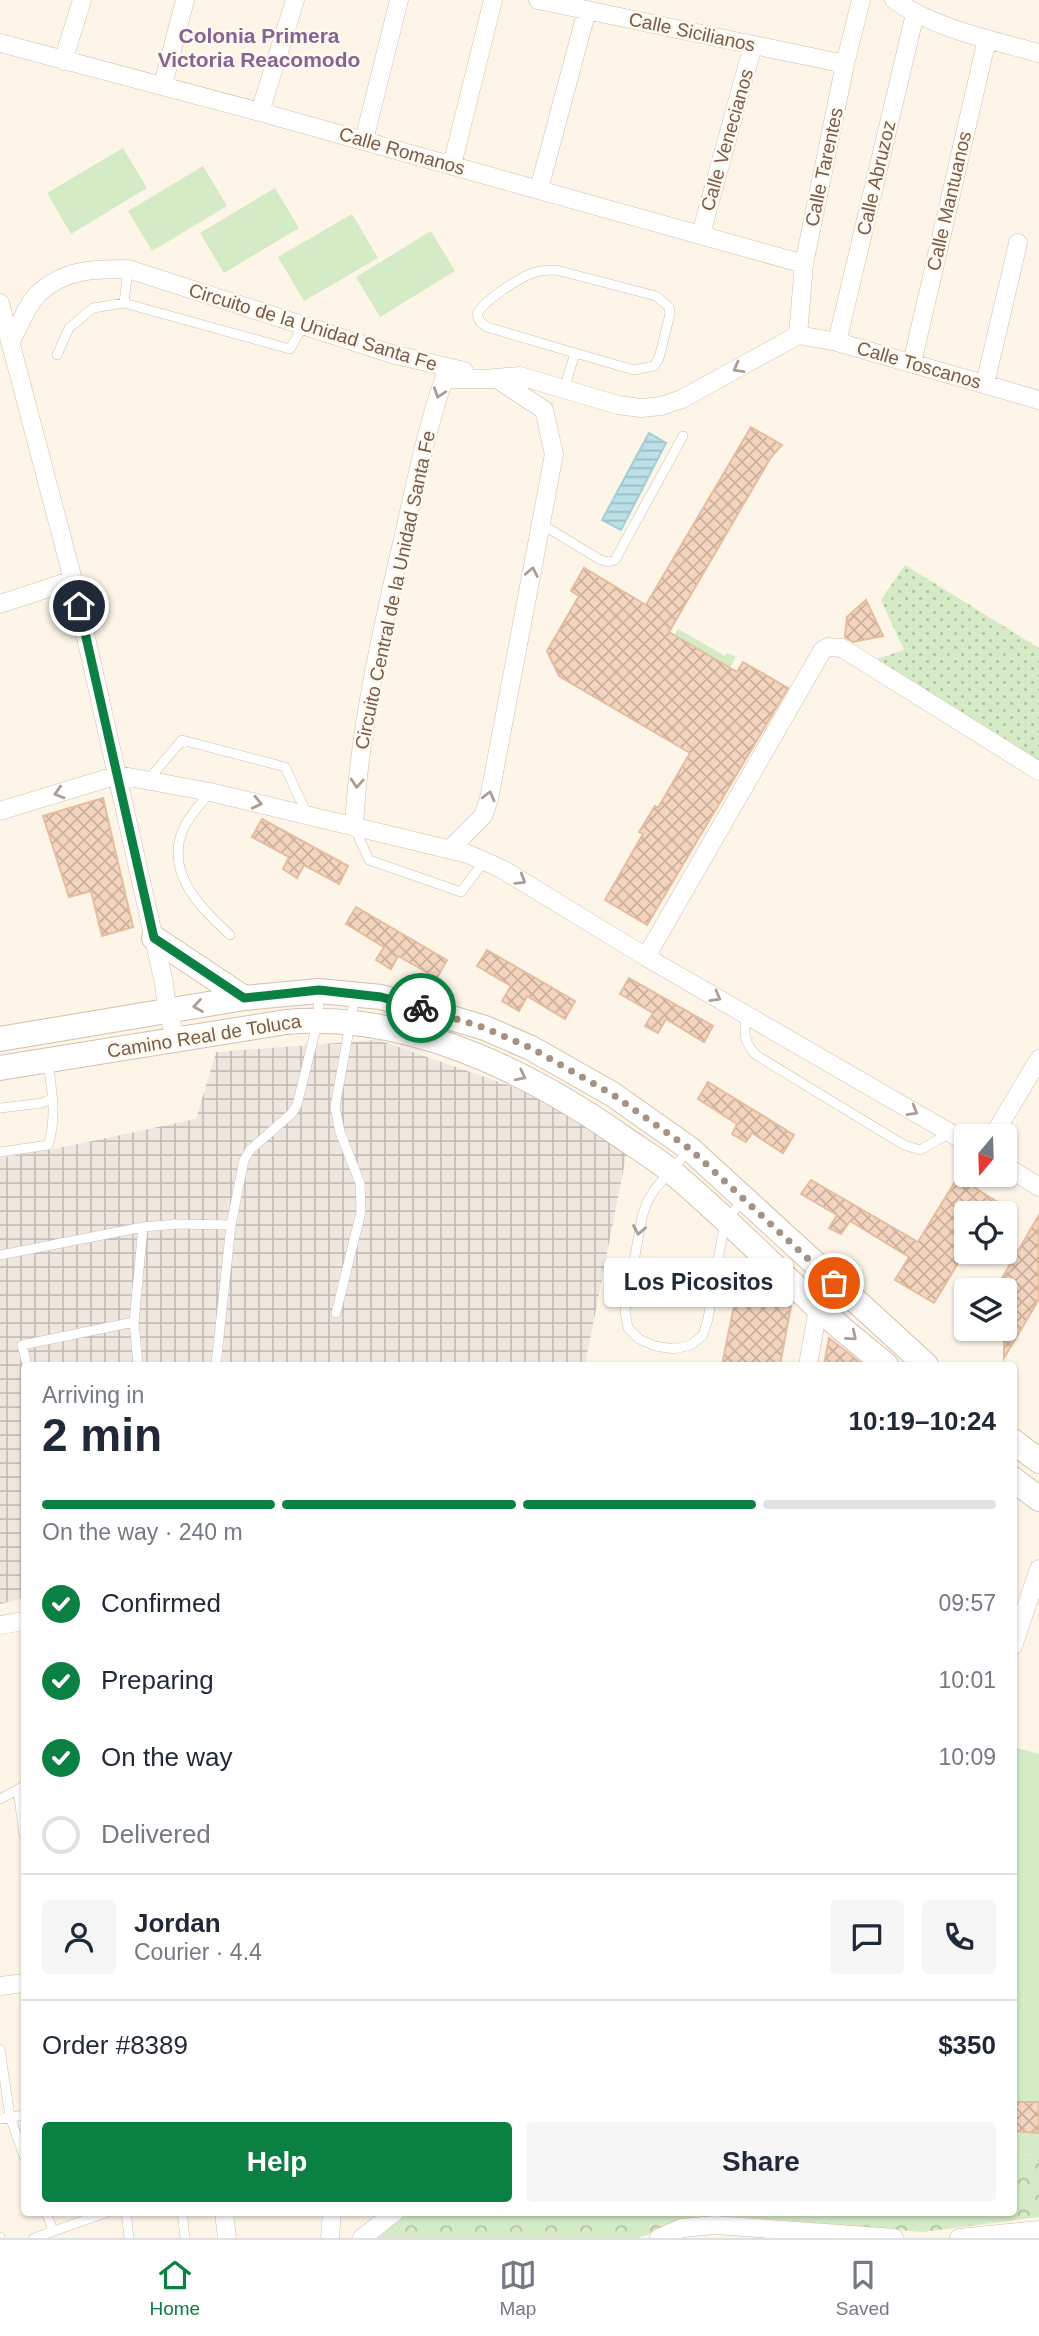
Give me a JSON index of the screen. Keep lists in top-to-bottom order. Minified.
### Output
{"streets":{"main road":["Camino Real de Toluca"],"street":["Calle Sicilianos","Calle Venecianos","Calle Romanos","Calle Tarentes","Calle Abruzoz","Calle Mantuanos","Circuito de la Unidad Santa Fe","Calle Toscanos","Circuito Central de la Unidad Santa Fe"]},"crossings":[["Calle Sicilianos","Calle Venecianos"],["Calle Sicilianos","Calle Tarentes"],["Calle Venecianos","Calle Romanos"],["Calle Romanos","Calle Tarentes"],["Calle Tarentes","Circuito de la Unidad Santa Fe"],["Calle Tarentes","Calle Toscanos"],["Calle Abruzoz","Calle Toscanos"],["Calle Mantuanos","Calle Toscanos"],["Circuito de la Unidad Santa Fe","Calle Toscanos"],["Circuito de la Unidad Santa Fe","Circuito Central de la Unidad Santa Fe"]],"districts":["Colonia Primera Victoria Reacomodo"],"places":["Los Picositos"],"north":"bottom","page":{"bubble":"Los Picositos","heading":["2 min","Arriving in","10:19–10:24"],"panel":["Jordan","Courier · 4.4","Order #8389","$350"],"bar":"On the way · 240 m","list":[["Confirmed","09:57"],["Preparing","10:01"],["On the way","10:09"],"Delivered"],"buttons":["Help","Share"],"tabs":["Home","Map","Saved"]}}
